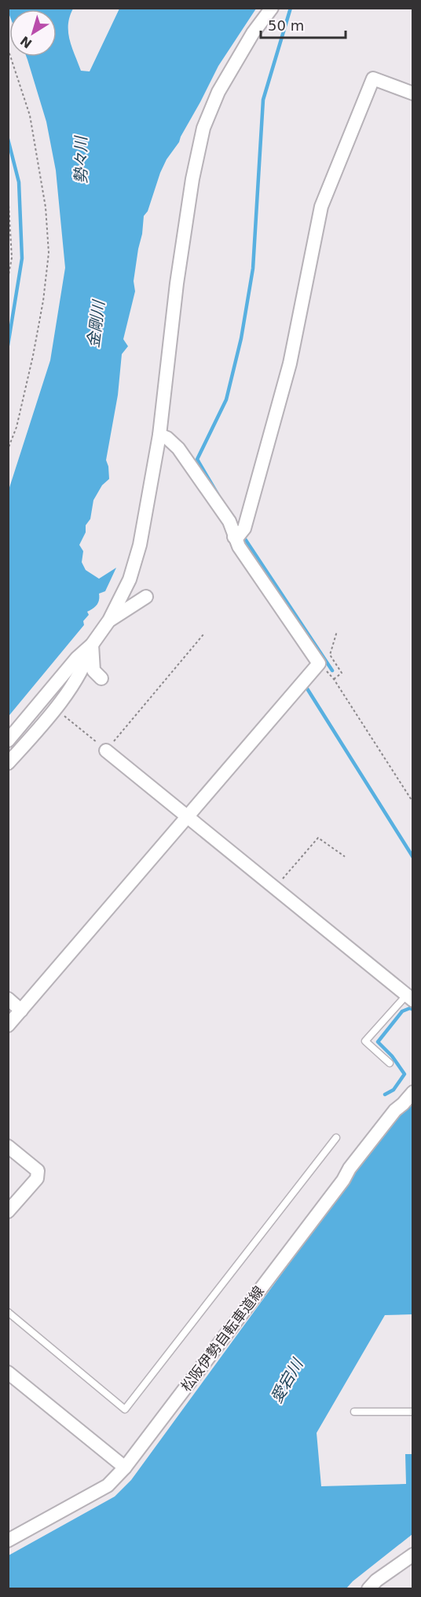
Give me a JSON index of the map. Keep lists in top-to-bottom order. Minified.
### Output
{"streets":{"street":["松阪伊勢自転車道線"]},"water":["勢々川","金剛川","愛宕川"],"scale_bar":"50 m","north":"bottom left"}
